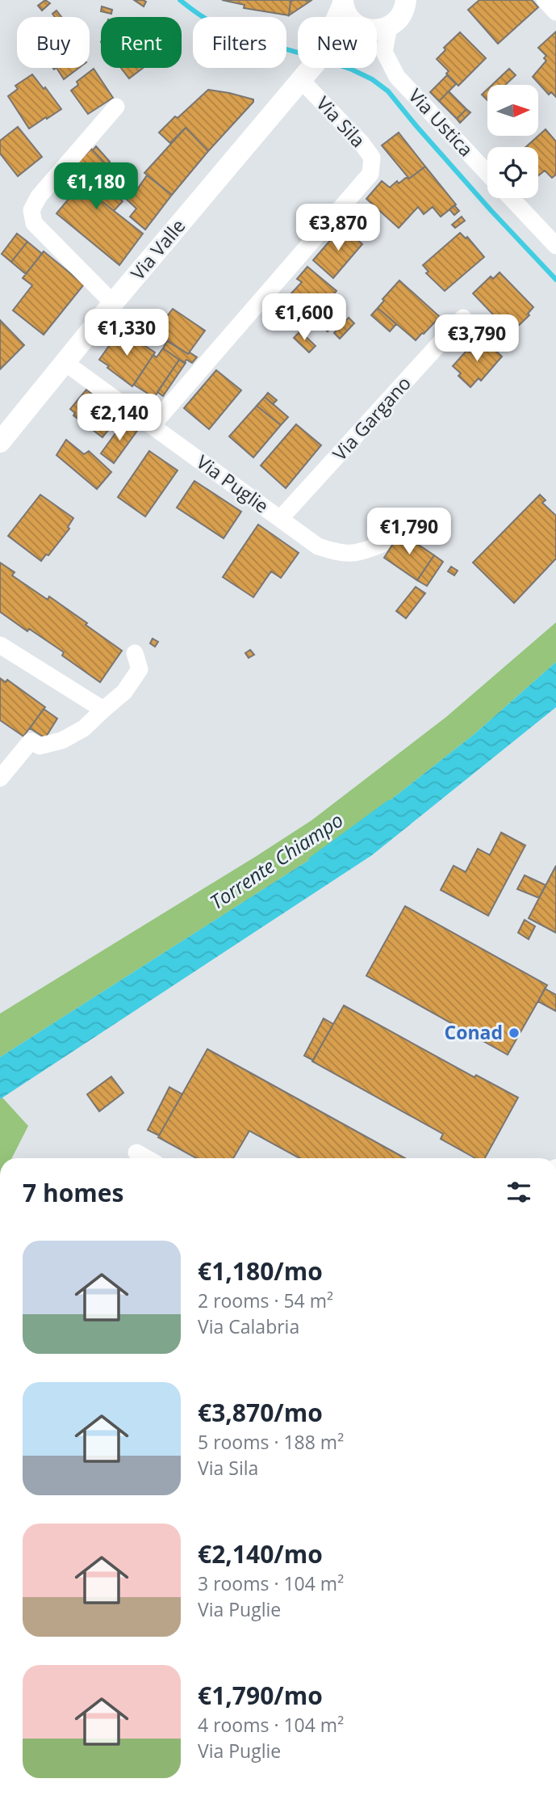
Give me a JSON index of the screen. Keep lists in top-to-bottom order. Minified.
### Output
{"streets":{"main road":["Via Valle"],"street":["Via Sila","Via Ustica","Via Gargano","Via Puglie"]},"crossings":[["Via Sila","Via Valle"],["Via Sila","Via Puglie"],["Via Valle","Via Puglie"],["Via Gargano","Via Puglie"]],"water":["Torrente Chiampo"],"places":["Conad"],"north":"right","page":{"chip":["Buy","Rent","Filters","New"],"price":["€1,180","€3,870","€1,600","€1,330","€3,790","€2,140","€1,790"],"heading":"7 homes","list":[{"name":"€1,180/mo","note":"2 rooms · 54 m² · Via Calabria"},{"name":"€3,870/mo","note":"5 rooms · 188 m² · Via Sila"},{"name":"€2,140/mo","note":"3 rooms · 104 m² · Via Puglie"},{"name":"€1,790/mo","note":"4 rooms · 104 m² · Via Puglie"}]}}
